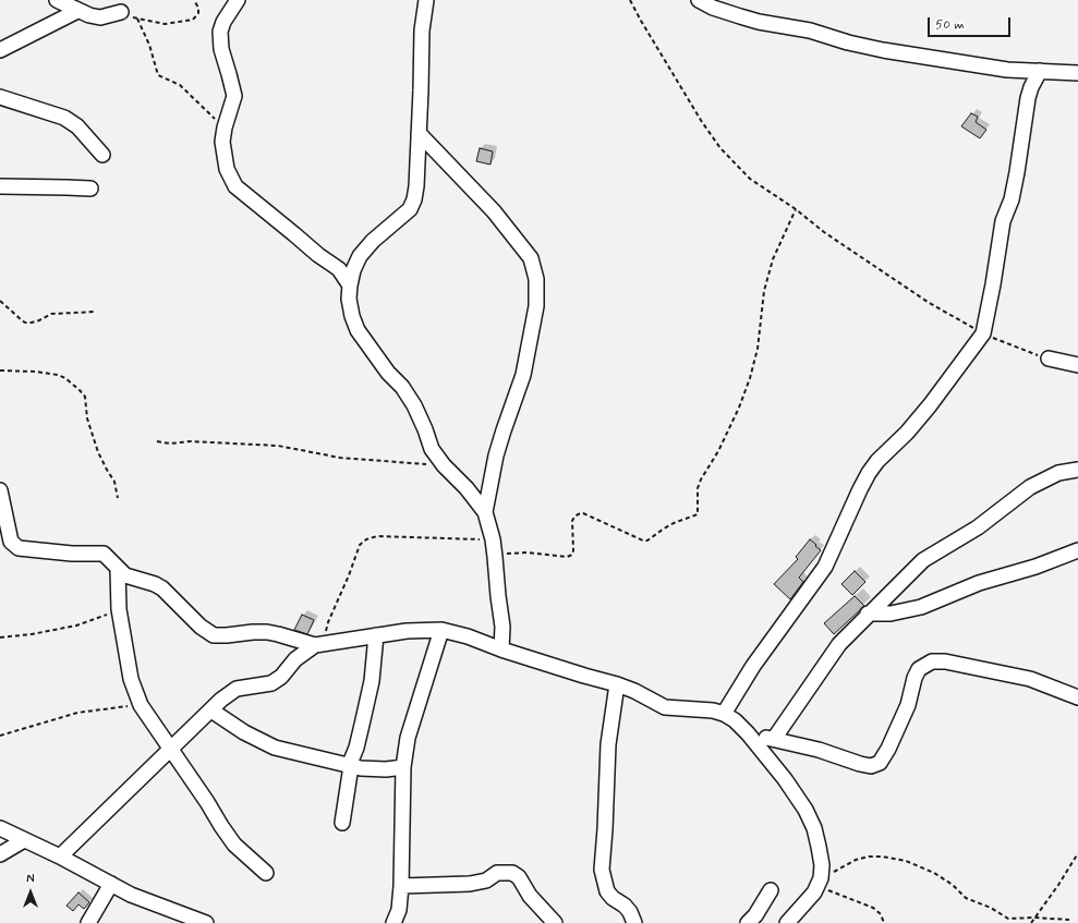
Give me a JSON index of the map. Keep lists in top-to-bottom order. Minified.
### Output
{"scale_bar":"50 m","north":"top"}
